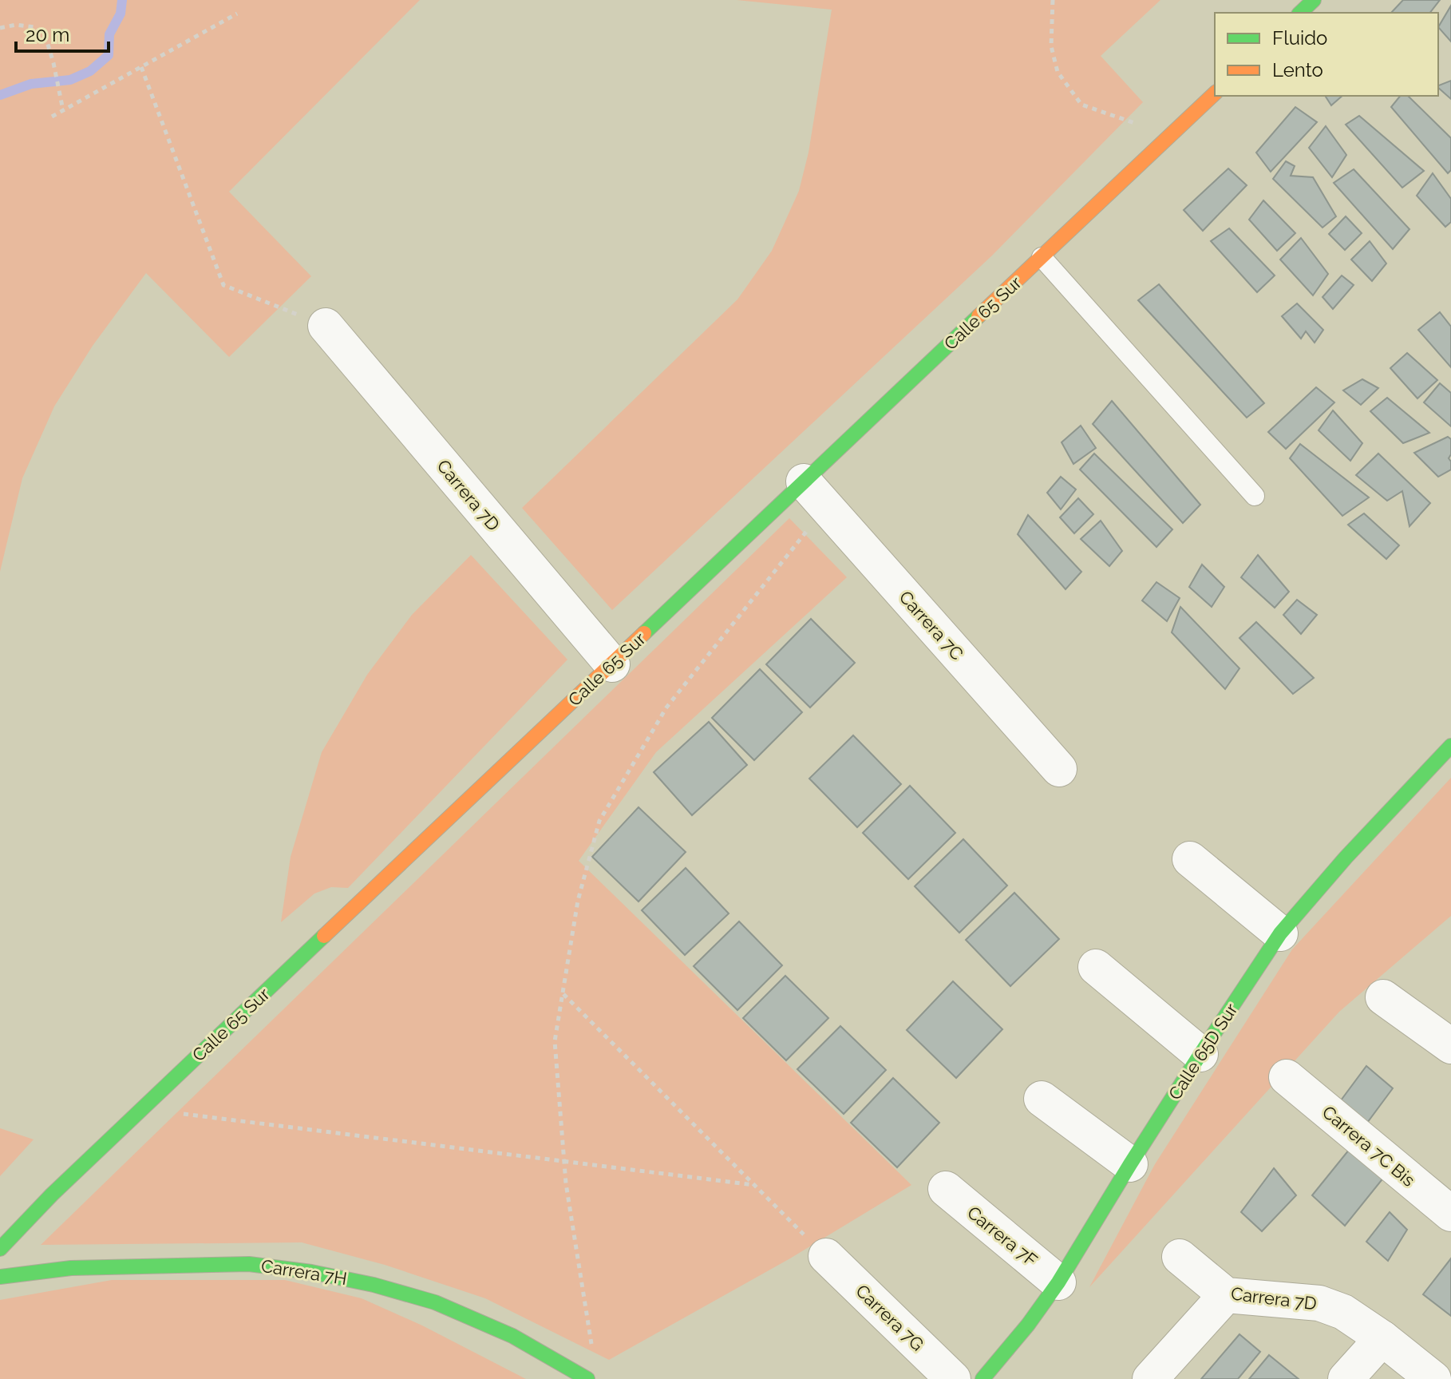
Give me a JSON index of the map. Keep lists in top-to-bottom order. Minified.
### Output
{"streets":{"street":["Calle 65 Sur","Carrera 7D","Carrera 7C","Calle 65D Sur","Carrera 7C Bis","Carrera 7F","Carrera 7H","Carrera 7G"]},"crossings":[["Calle 65 Sur","Carrera 7D"],["Calle 65 Sur","Carrera 7C"],["Calle 65D Sur","Carrera 7F"]],"legend":["Fluido","Lento"],"scale_bar":"20 m"}
